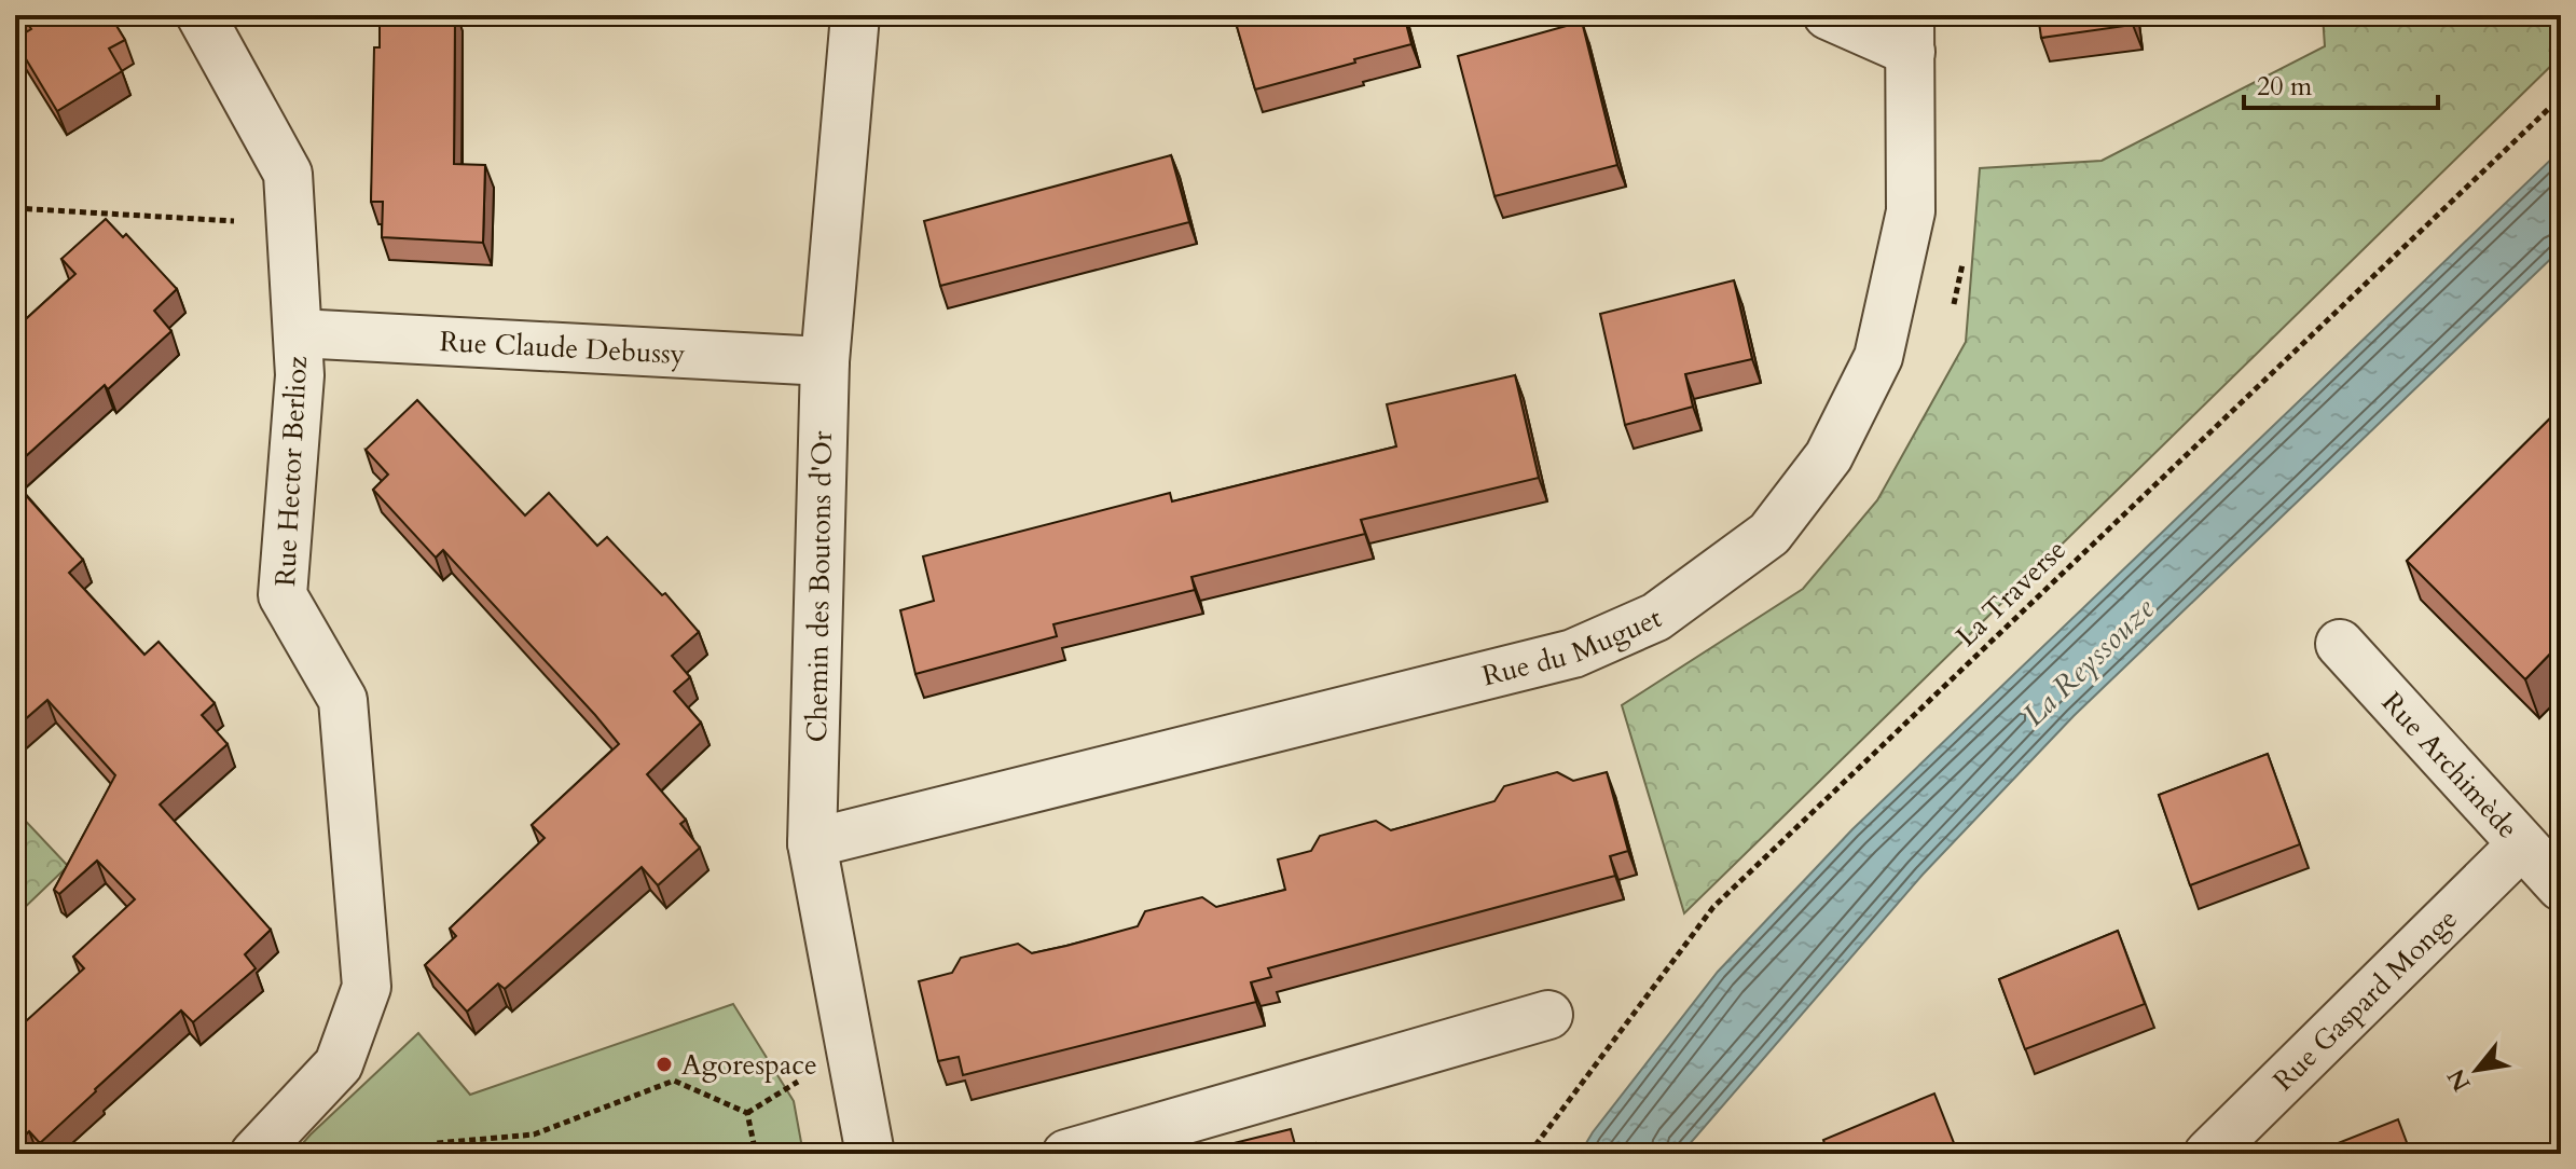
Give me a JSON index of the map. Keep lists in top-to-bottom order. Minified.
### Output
{"streets":{"street":["Rue Claude Debussy","Rue Hector Berlioz","Chemin des Boutons d'Or","Rue du Muguet","Rue Archimède","Rue Gaspard Monge"],"path":["La Traverse"]},"crossings":[["Rue Claude Debussy","Rue Hector Berlioz"],["Rue Claude Debussy","Chemin des Boutons d'Or"],["Chemin des Boutons d'Or","Rue du Muguet"],["Rue Archimède","Rue Gaspard Monge"]],"water":["La Reyssouze"],"places":["Agorespace"],"scale_bar":"20 m","north":"bottom left"}
